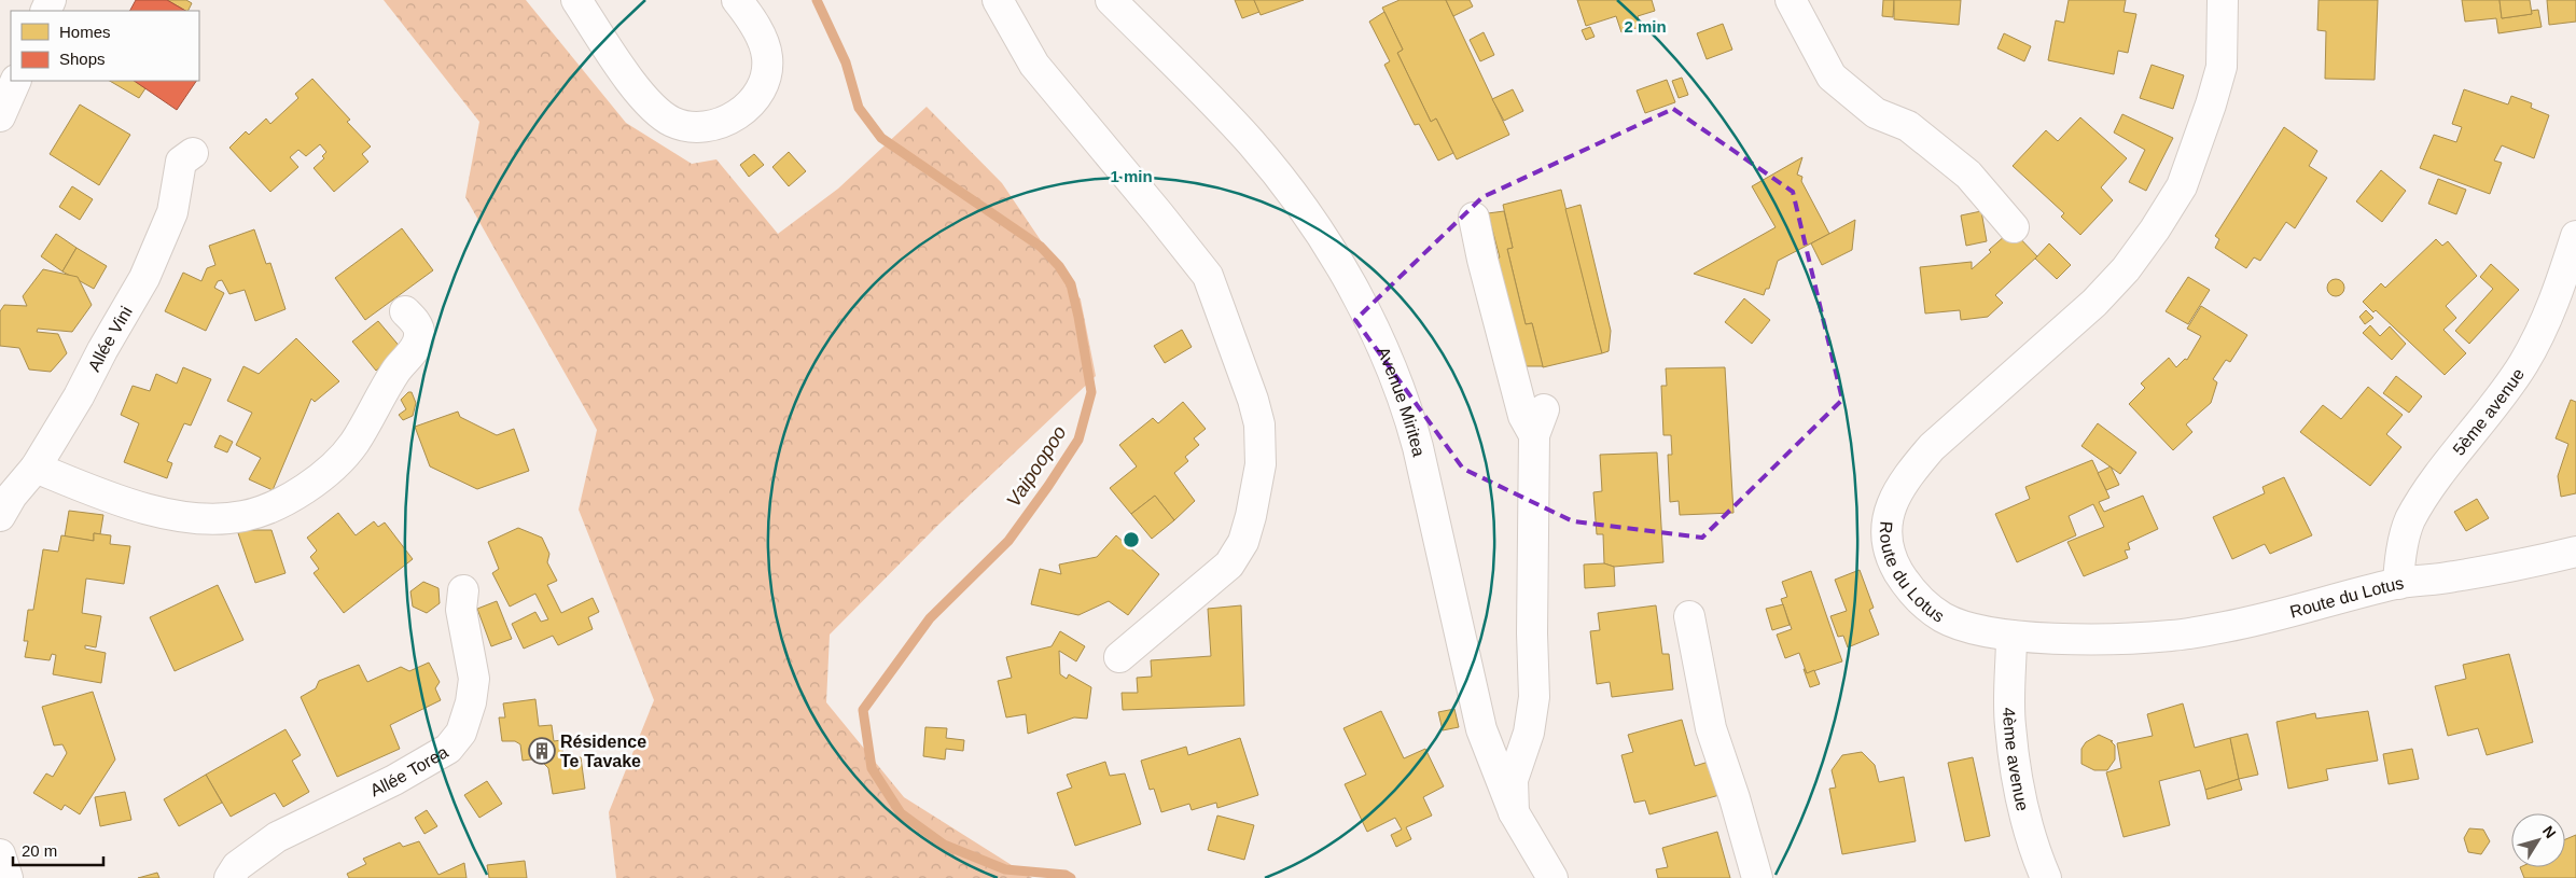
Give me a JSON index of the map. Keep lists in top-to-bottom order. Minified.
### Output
{"streets":{"street":["Allée Vini","Avenue Miritea","5ème avenue","Route du Lotus","4ème avenue","Allée Torea"]},"crossings":[["5ème avenue","Route du Lotus"],["Route du Lotus","4ème avenue"]],"water":["Vaipoopoo"],"places":{"building":["Résidence Te Tavake"]},"legend":["Homes","Shops"],"scale_bar":"20 m","north":"top right","rings":["2 min","1 min"]}
